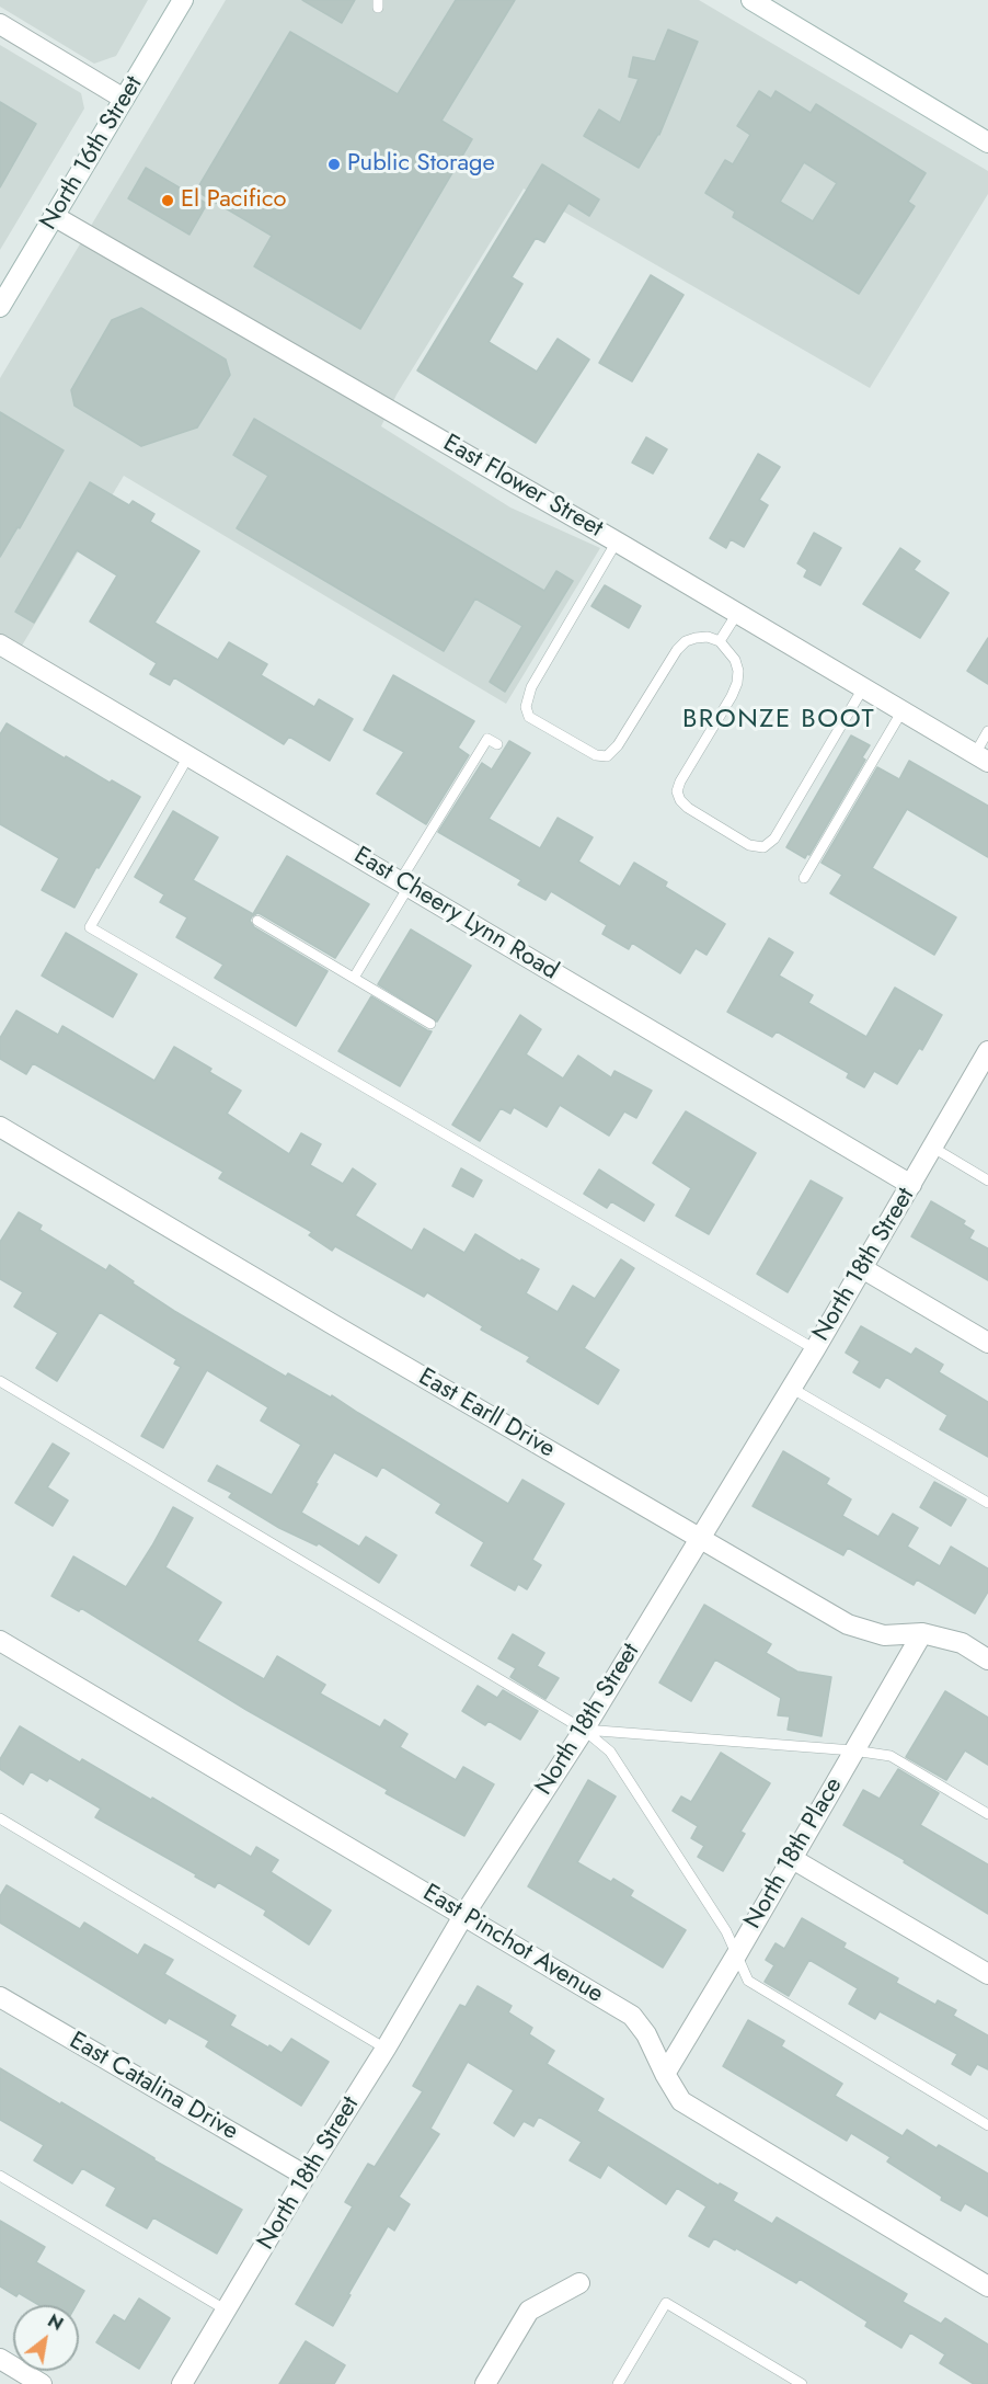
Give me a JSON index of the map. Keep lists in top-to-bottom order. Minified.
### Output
{"streets":{"street":["North 16th Street","East Flower Street","East Cheery Lynn Road","North 18th Street","East Earll Drive","North 18th Place","East Pinchot Avenue","East Catalina Drive"]},"crossings":[["North 16th Street","East Flower Street"],["East Cheery Lynn Road","North 18th Street"],["North 18th Street","East Earll Drive"],["North 18th Street","East Pinchot Avenue"],["North 18th Street","East Catalina Drive"],["East Earll Drive","North 18th Place"],["North 18th Place","East Pinchot Avenue"]],"districts":["BRONZE BOOT"],"places":["Public Storage","El Pacifico"],"north":"top right"}
